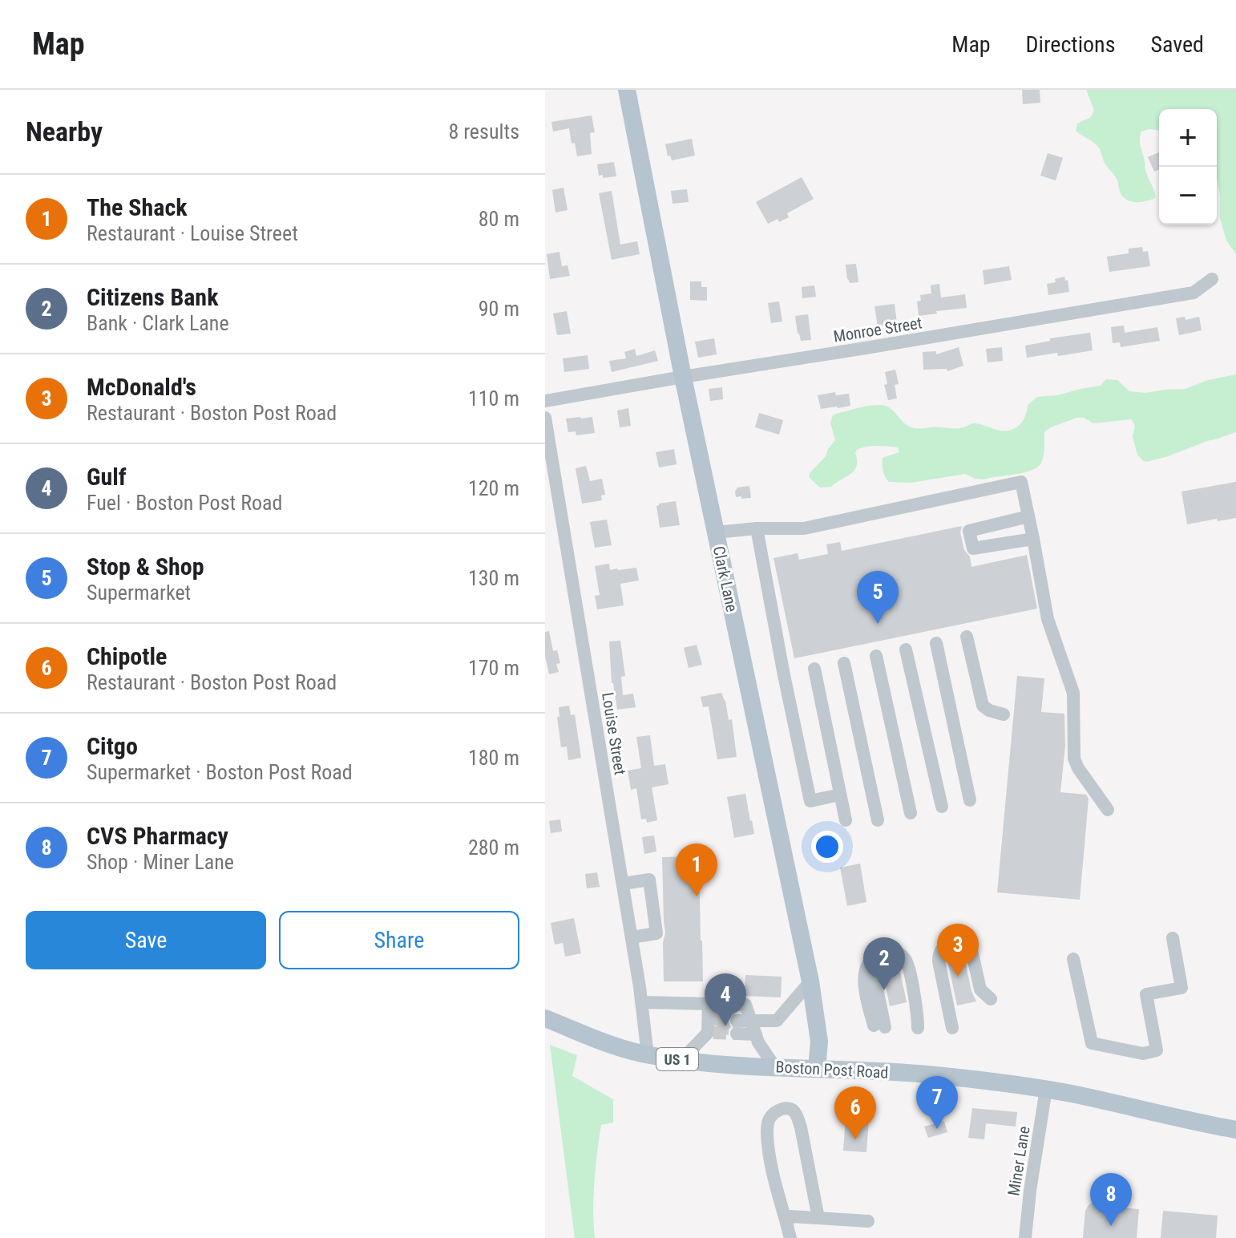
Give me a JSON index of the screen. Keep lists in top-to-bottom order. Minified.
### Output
{"streets":{"main road":["Clark Lane","US 1","Boston Post Road"],"street":["Monroe Street","Louise Street","Miner Lane"]},"crossings":[["Monroe Street","Clark Lane"],["Clark Lane","Boston Post Road"],["Louise Street","Boston Post Road"],["Boston Post Road","Miner Lane"]],"page":{"header":"Map","nav":["Map","Directions","Saved"],"heading":["Nearby","8 results"],"map_buttons":["+","−"],"list":[{"mark":"1","name":"The Shack","note":"Restaurant · Louise Street","value":"80 m"},{"mark":"2","name":"Citizens Bank","note":"Bank · Clark Lane","value":"90 m"},{"mark":"3","name":"McDonald's","note":"Restaurant · Boston Post Road","value":"110 m"},{"mark":"4","name":"Gulf","note":"Fuel · Boston Post Road","value":"120 m"},{"mark":"5","name":"Stop & Shop","note":"Supermarket","value":"130 m"},{"mark":"6","name":"Chipotle","note":"Restaurant · Boston Post Road","value":"170 m"},{"mark":"7","name":"Citgo","note":"Supermarket · Boston Post Road","value":"180 m"},{"mark":"8","name":"CVS Pharmacy","note":"Shop · Miner Lane","value":"280 m"}],"pins":["5","1","3","2","4","7","6","8"],"buttons":["Save","Share"]}}
